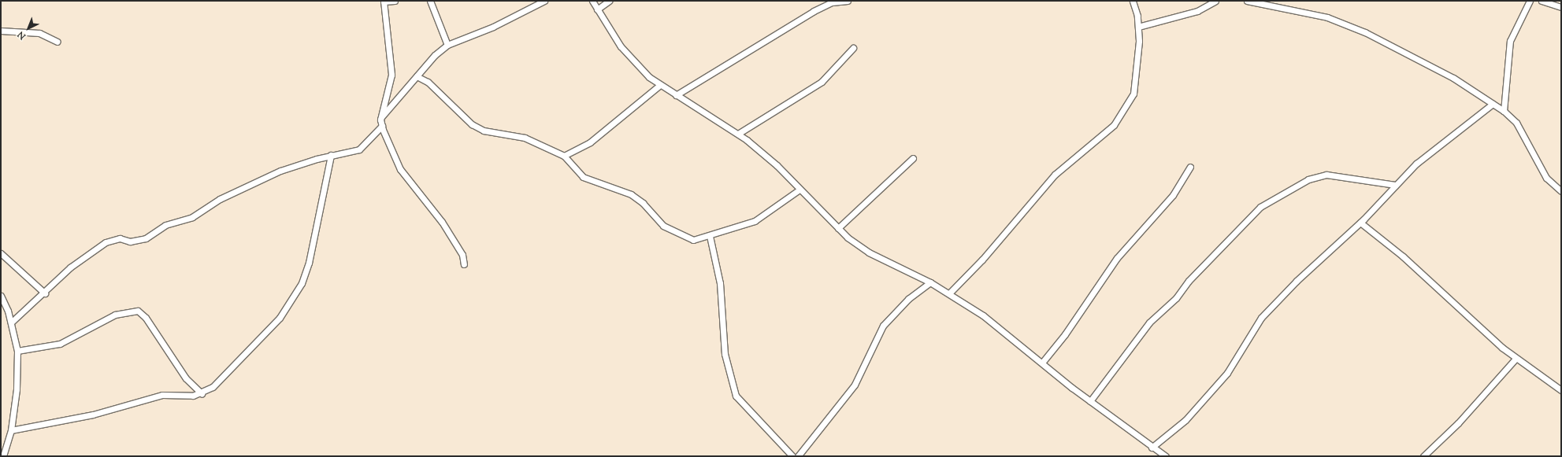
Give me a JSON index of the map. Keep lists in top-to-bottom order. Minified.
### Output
{"north":"bottom left"}
